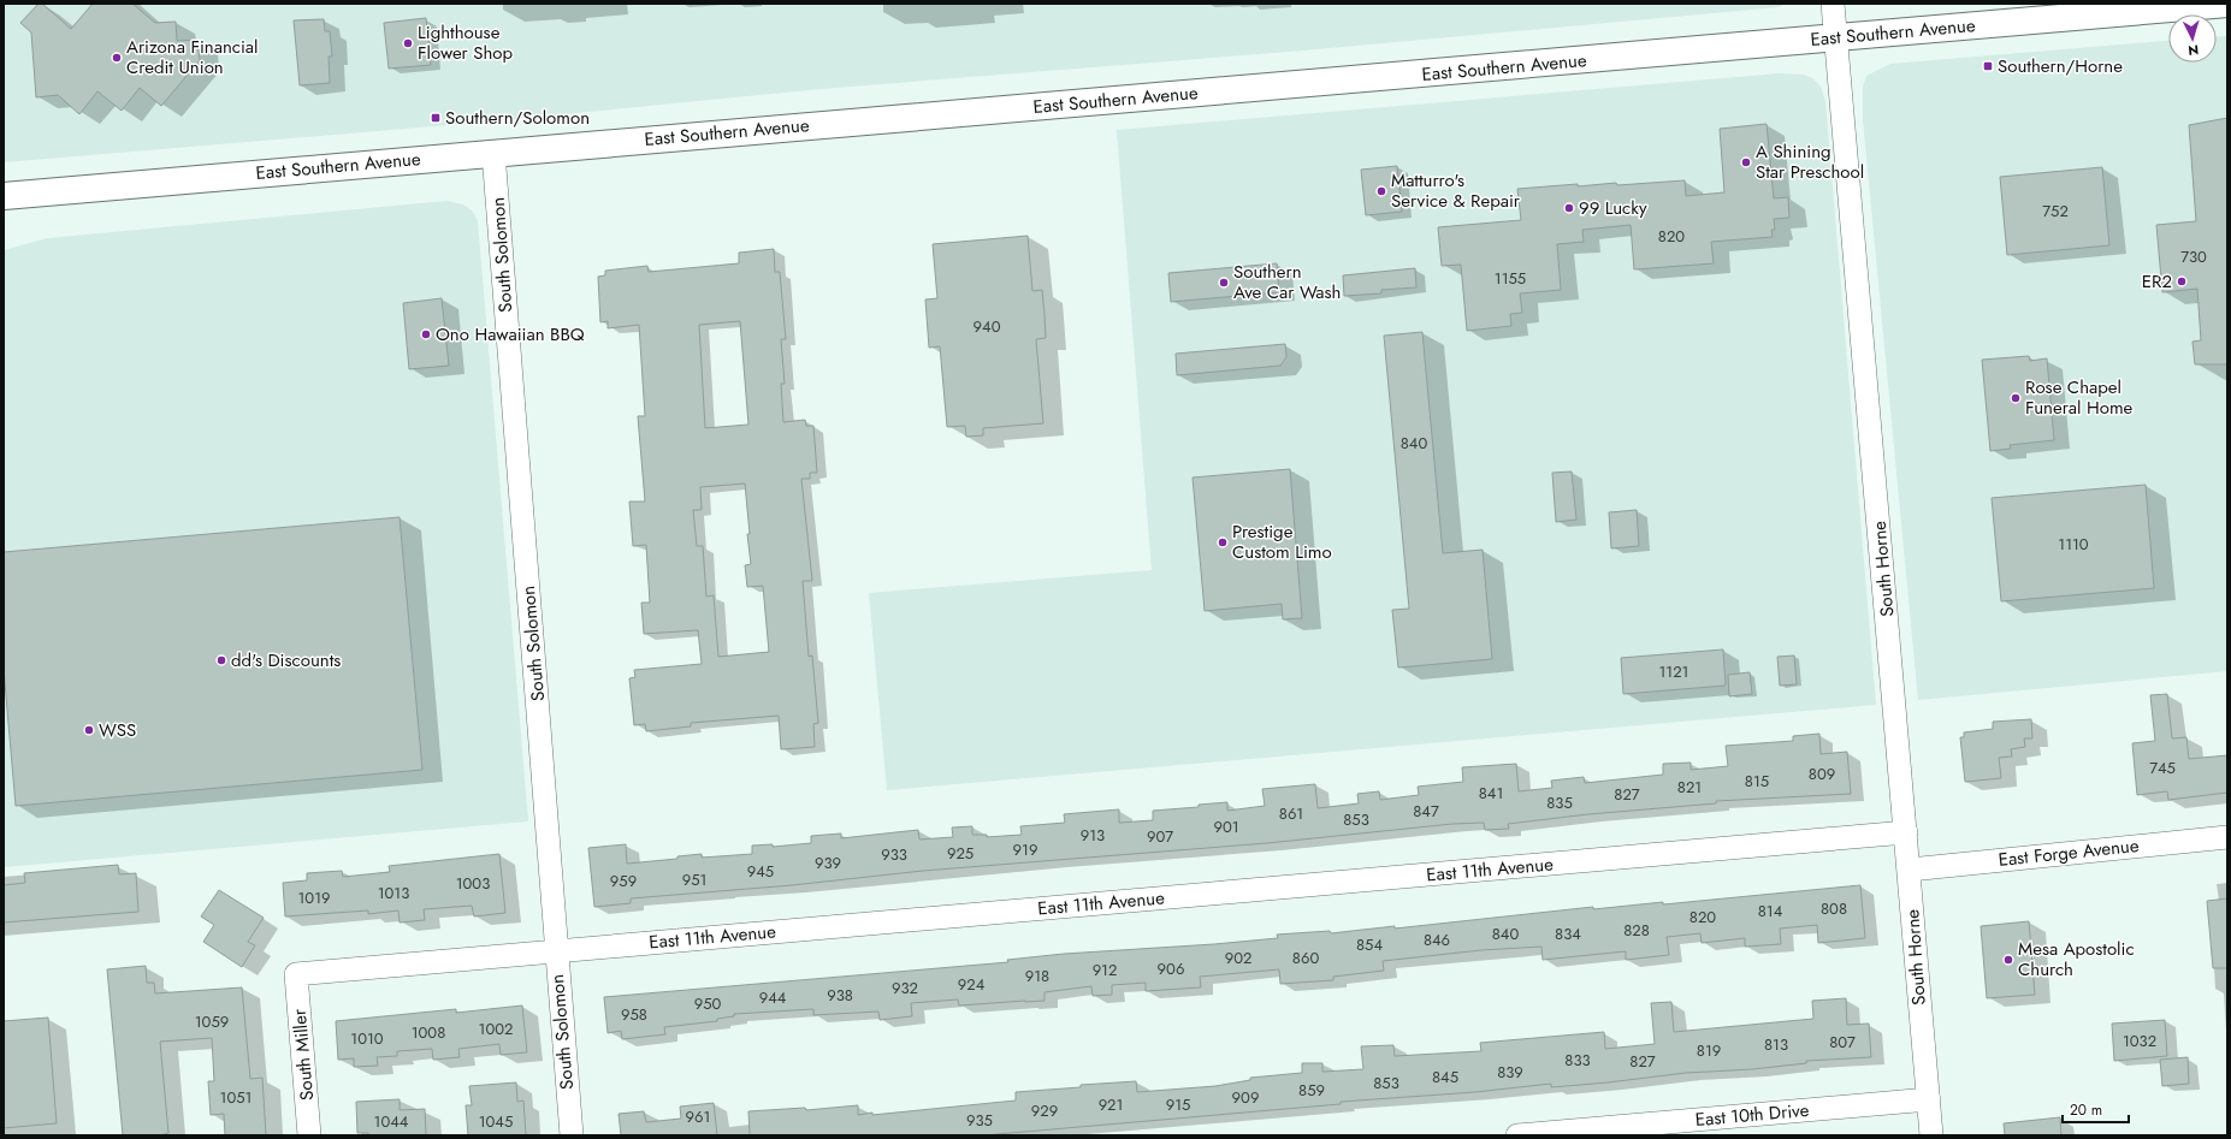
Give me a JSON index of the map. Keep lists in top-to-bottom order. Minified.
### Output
{"streets":{"main road":["East Southern Avenue"],"street":["South Solomon","South Horne","East Forge Avenue","East 11th Avenue","South Miller","East 10th Drive"]},"crossings":[["East Southern Avenue","South Solomon"],["East Southern Avenue","South Horne"],["South Solomon","East 11th Avenue"],["South Horne","East Forge Avenue"],["South Horne","East 11th Avenue"],["South Horne","East 10th Drive"],["East 11th Avenue","South Miller"]],"places":{"other":["Lighthouse Flower Shop","Arizona Financial Credit Union","A Shining Star Preschool","Matturro's Service & Repair","99 Lucky","ER2","Southern Ave Car Wash","Ono Hawaiian BBQ","Rose Chapel Funeral Home","Prestige Custom Limo","dd's Discounts","WSS","Mesa Apostolic Church"],"transit":["Southern/Horne","Southern/Solomon"]},"house_numbers":["752","820","730","1155","940","840","1110","1121","745","809","815","821","841","827","835","847","861","853","901","913","907","919","925","933","939","945","951","959","1003","1013","1019","808","814","820","828","840","834","846","854","902","860","906","912","918","924","932","938","944","950","958","1059","1002","1008","1010","1032","807","813","819","833","827","839","845","853","859","1051","909","921","915","929","961","935","1044","1045"],"scale_bar":"20 m","north":"bottom"}
